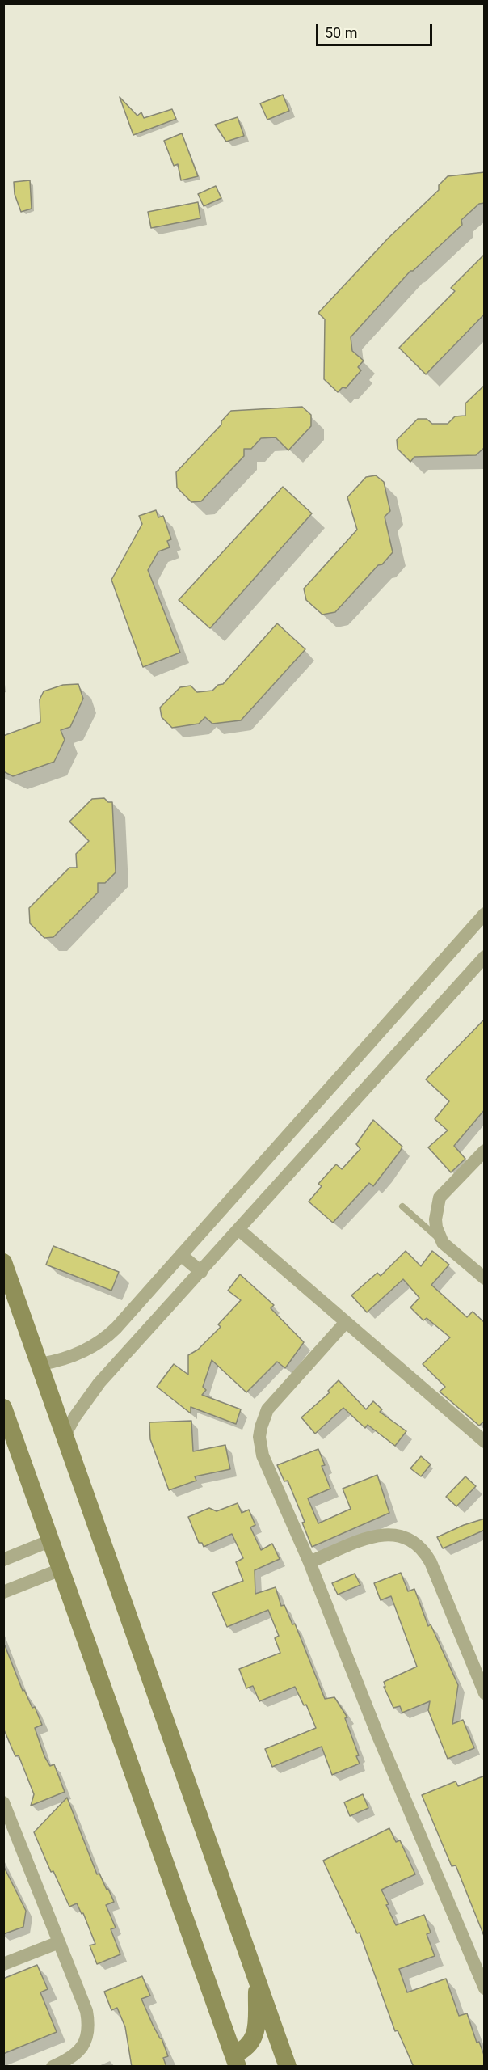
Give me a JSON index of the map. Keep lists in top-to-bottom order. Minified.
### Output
{"scale_bar":"50 m"}
